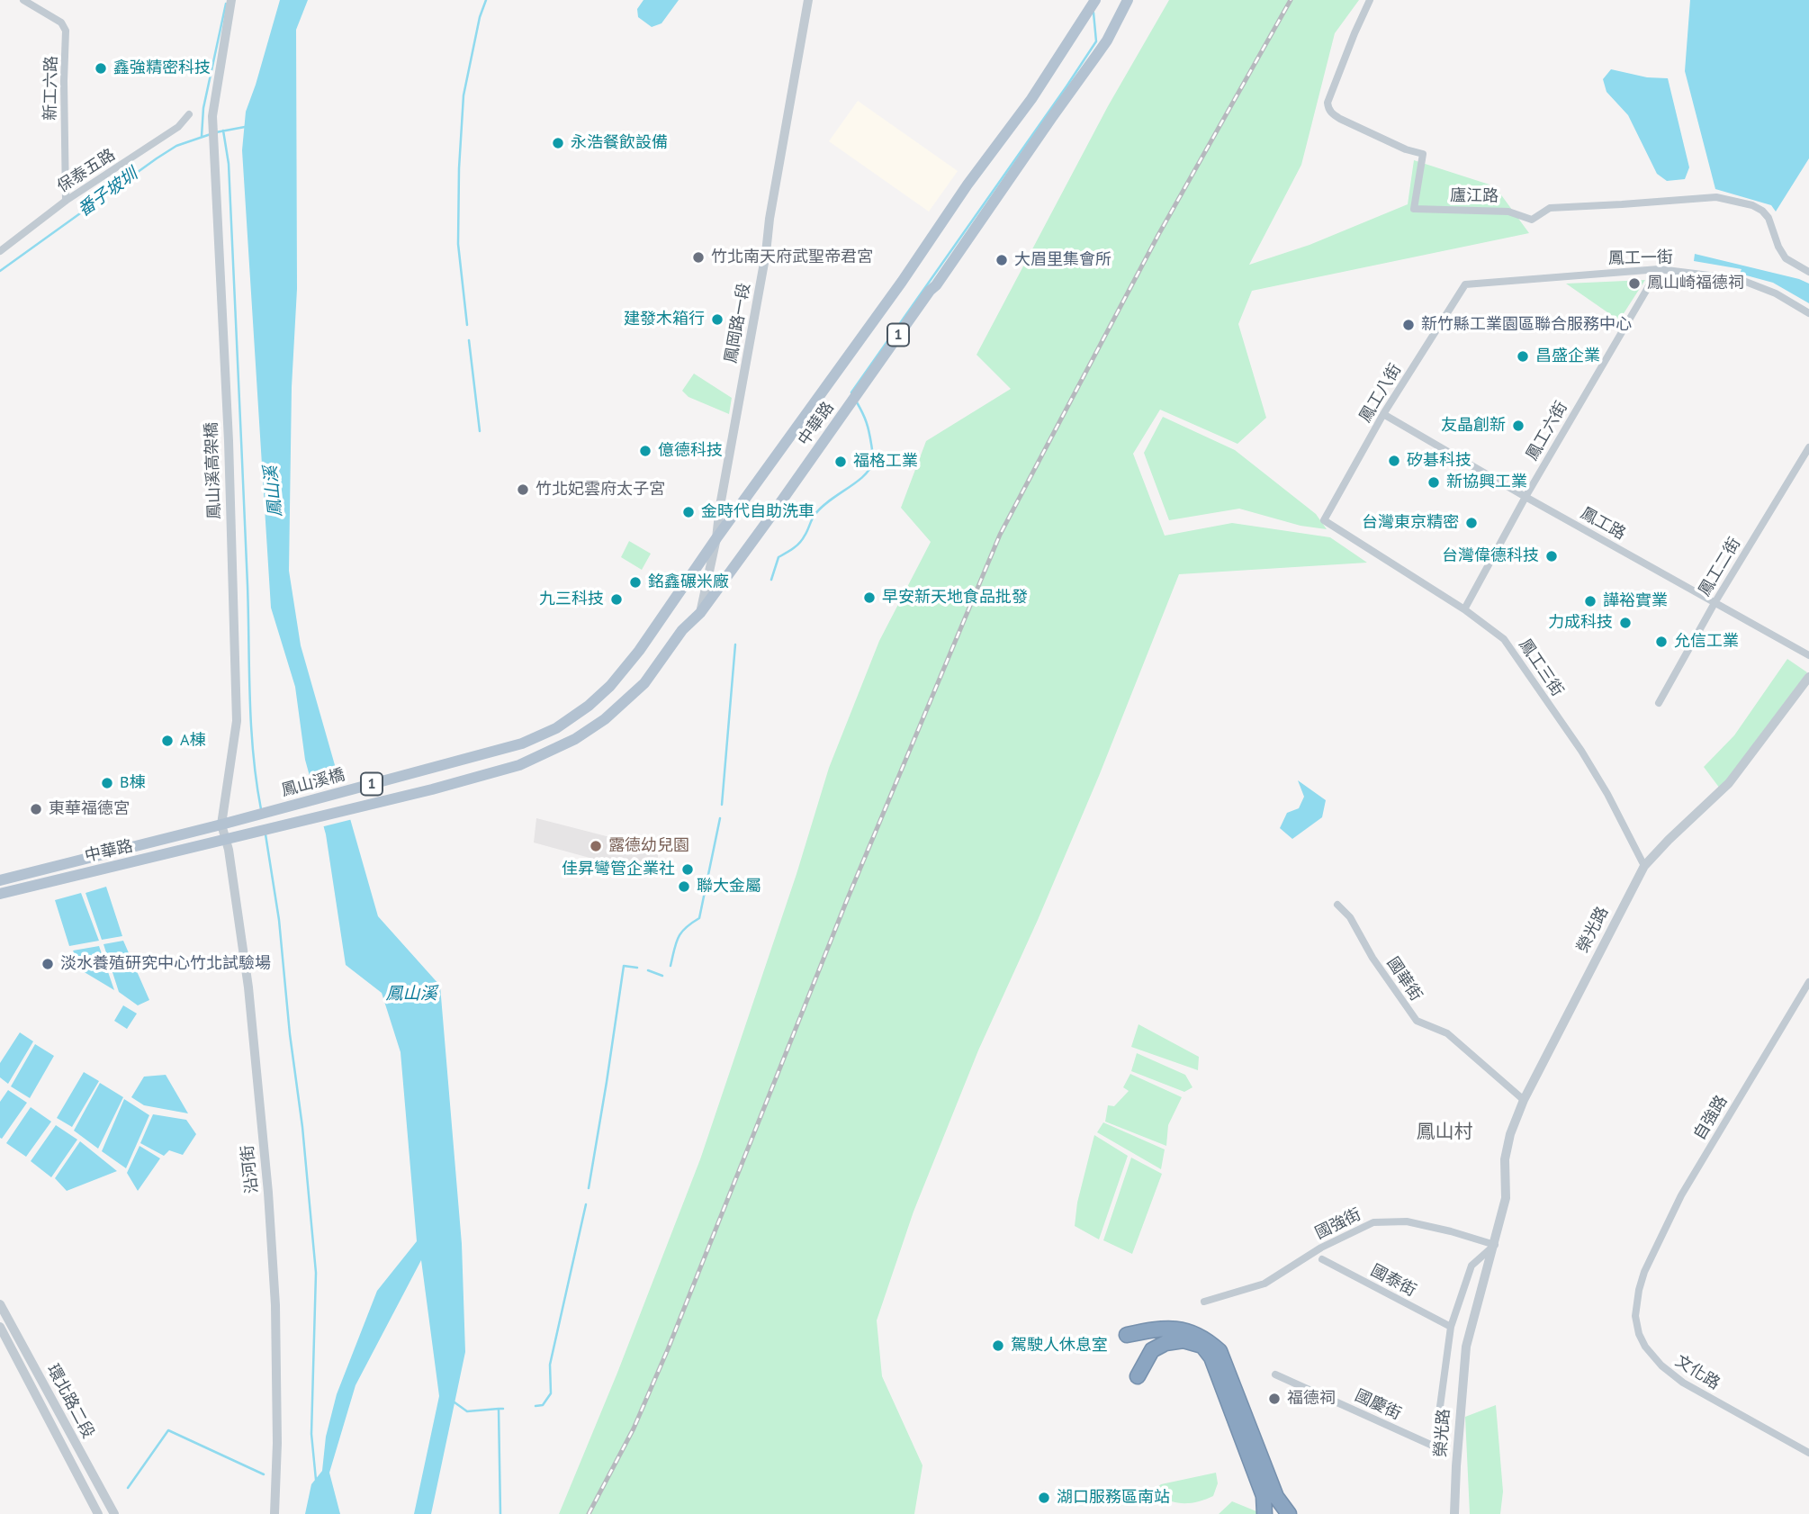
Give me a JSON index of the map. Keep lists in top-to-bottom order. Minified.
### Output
{"streets":{"main road":["1","中華路","鳳山溪橋"],"street":["新工六路","保泰五路","廬江路","鳳工一街","鳳岡路一段","鳳工八街","鳳工六街","鳳山溪高架橋","鳳工路","鳳工二街","鳳工三街","榮光路","國華街","自強路","沿河街","國強街","國泰街","文化路","環北路二段","國慶街"]},"crossings":[["新工六路","保泰五路"],["鳳工一街","鳳工八街"],["鳳工一街","鳳工六街"],["鳳岡路一段","中華路"],["鳳工八街","鳳工路"],["鳳工八街","鳳工三街"],["中華路","鳳山溪高架橋"],["中華路","鳳山溪橋"],["中華路","沿河街"],["鳳工六街","鳳工路"],["鳳工六街","鳳工三街"],["鳳山溪高架橋","鳳山溪橋"],["鳳山溪高架橋","沿河街"],["鳳工路","鳳工二街"],["鳳工三街","榮光路"],["鳳山溪橋","沿河街"],["榮光路","國華街"],["榮光路","國強街"],["榮光路","國泰街"],["榮光路","國慶街"],["自強路","文化路"]],"districts":["鳳山村"],"water":["番子坡圳","鳳山溪"],"places":["鑫強精密科技","永浩餐飲設備","竹北南天府武聖帝君宮","大眉里集會所","鳳山崎福德祠","建發木箱行","新竹縣工業園區聯合服務中心","昌盛企業","友晶創新","億德科技","矽碁科技","福格工業","新協興工業","竹北妃雲府太子宮","金時代自助洗車","台灣東京精密","台灣偉德科技","銘鑫碾米廠","早安新天地食品批發","九三科技","譁裕實業","力成科技","允信工業","A棟","B棟","東華福德宮","露德幼兒園","佳昇彎管企業社","聯大金屬","淡水養殖研究中心竹北試驗場","駕駛人休息室","福德祠","湖口服務區南站"]}
